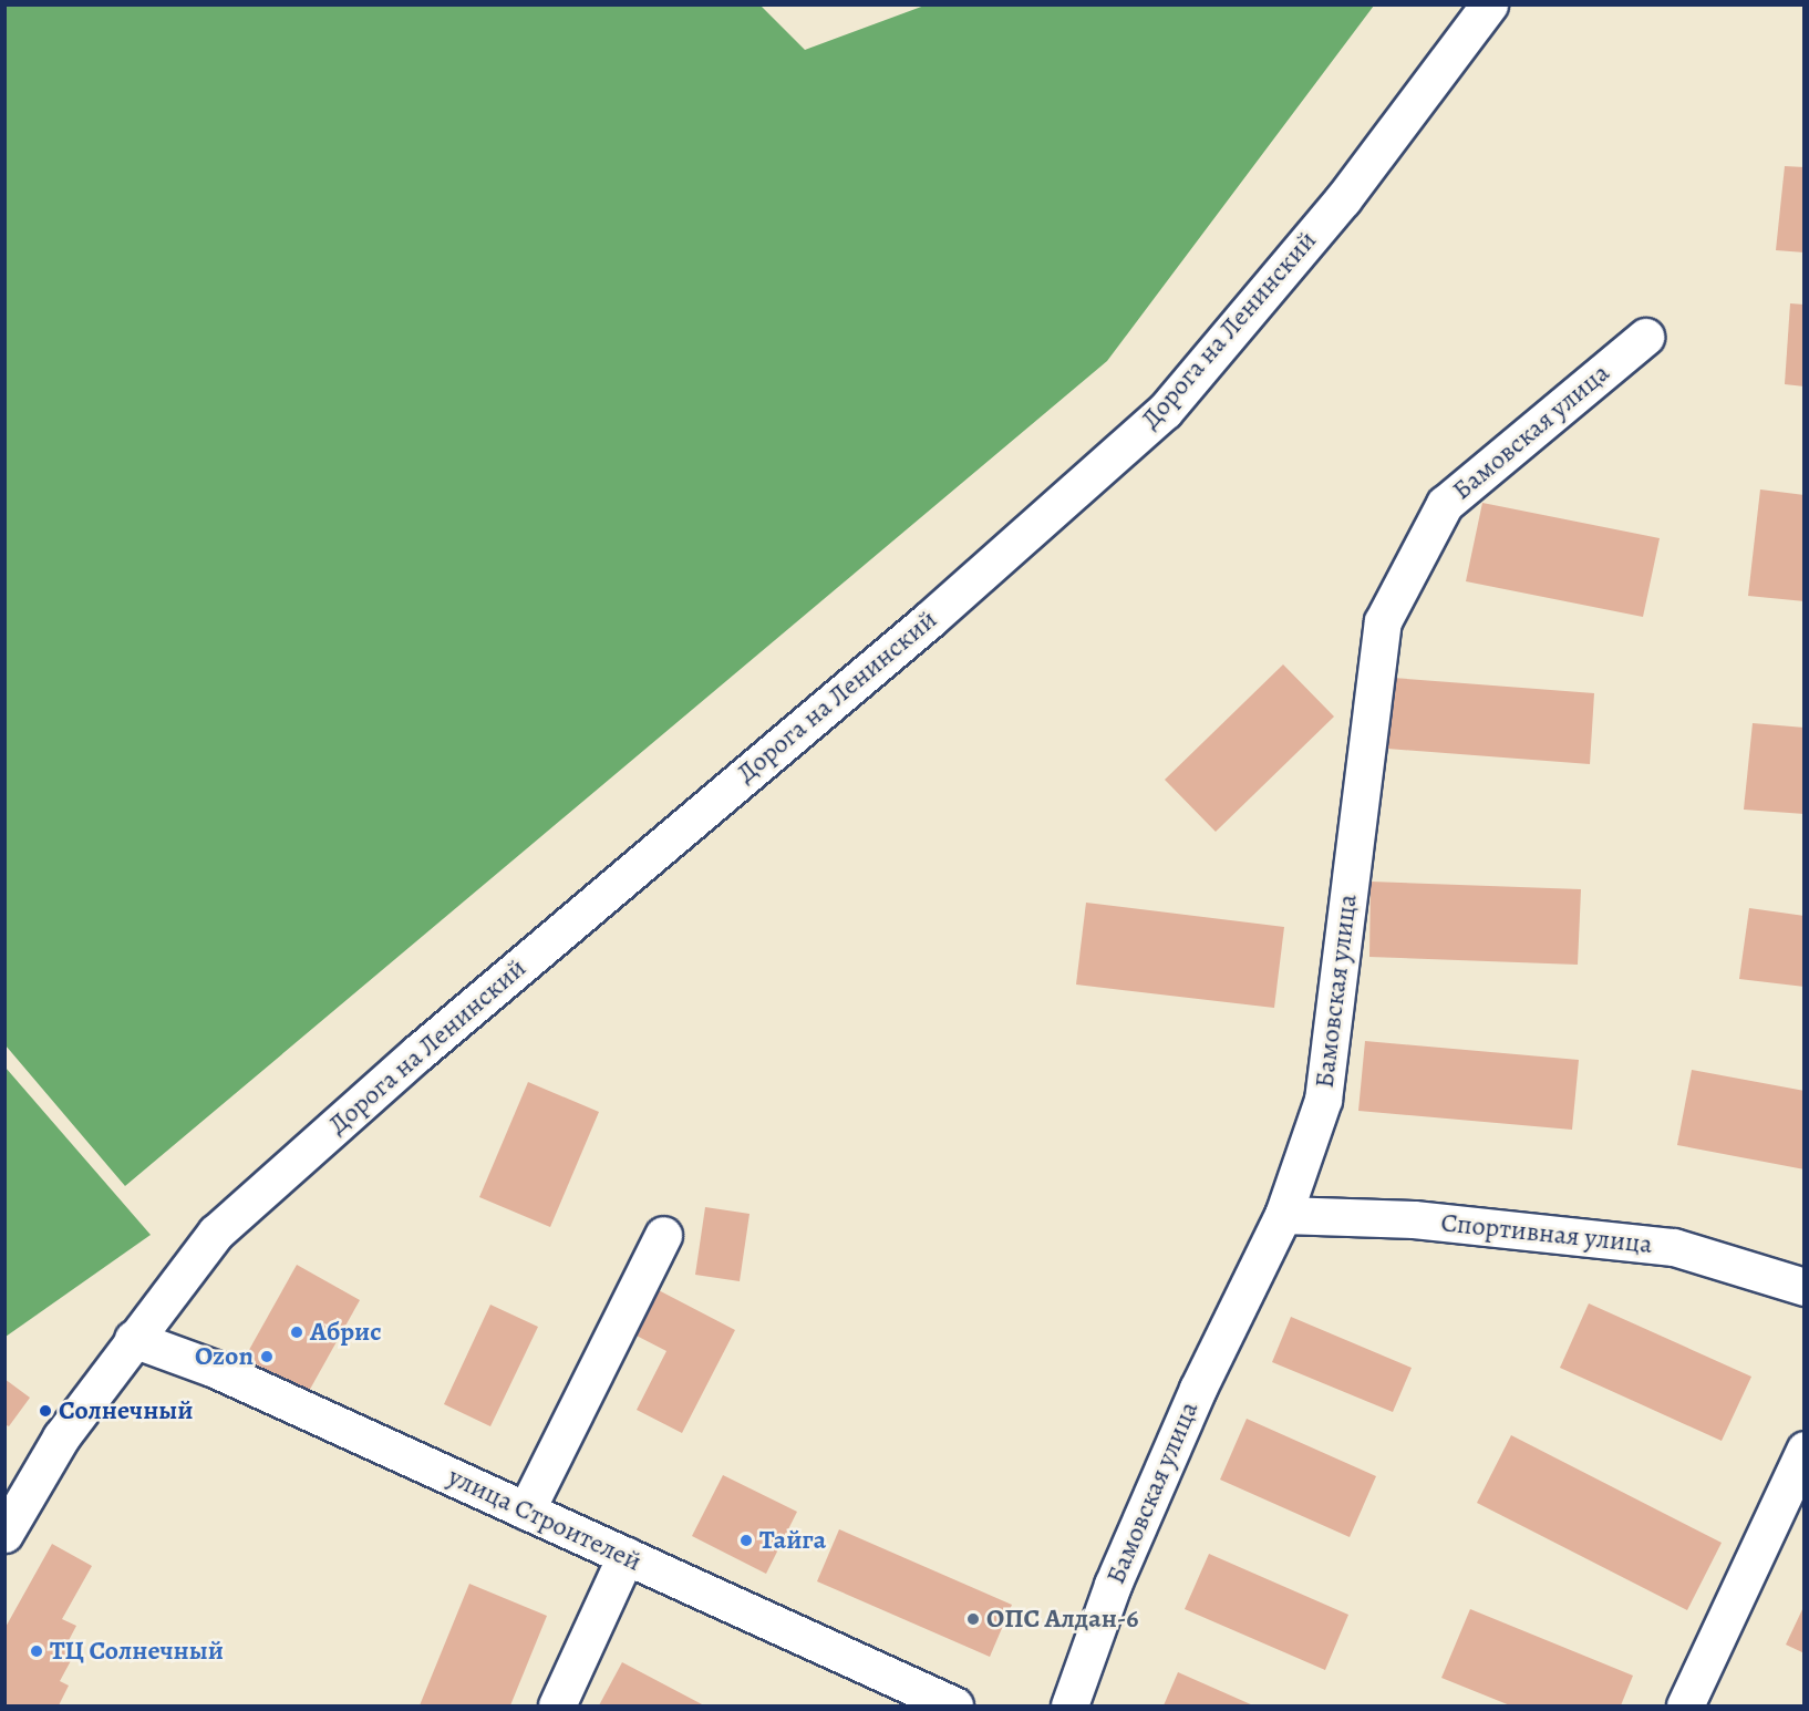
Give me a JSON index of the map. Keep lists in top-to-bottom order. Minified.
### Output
{"streets":{"street":["Дорога на Ленинский","Бамовская улица","Спортивная улица","улица Строителей"]},"crossings":[["Дорога на Ленинский","улица Строителей"],["Бамовская улица","Спортивная улица"]],"places":["Абрис","Ozon","Солнечный","Тайга","ОПС Алдан-6","ТЦ Солнечный"]}
